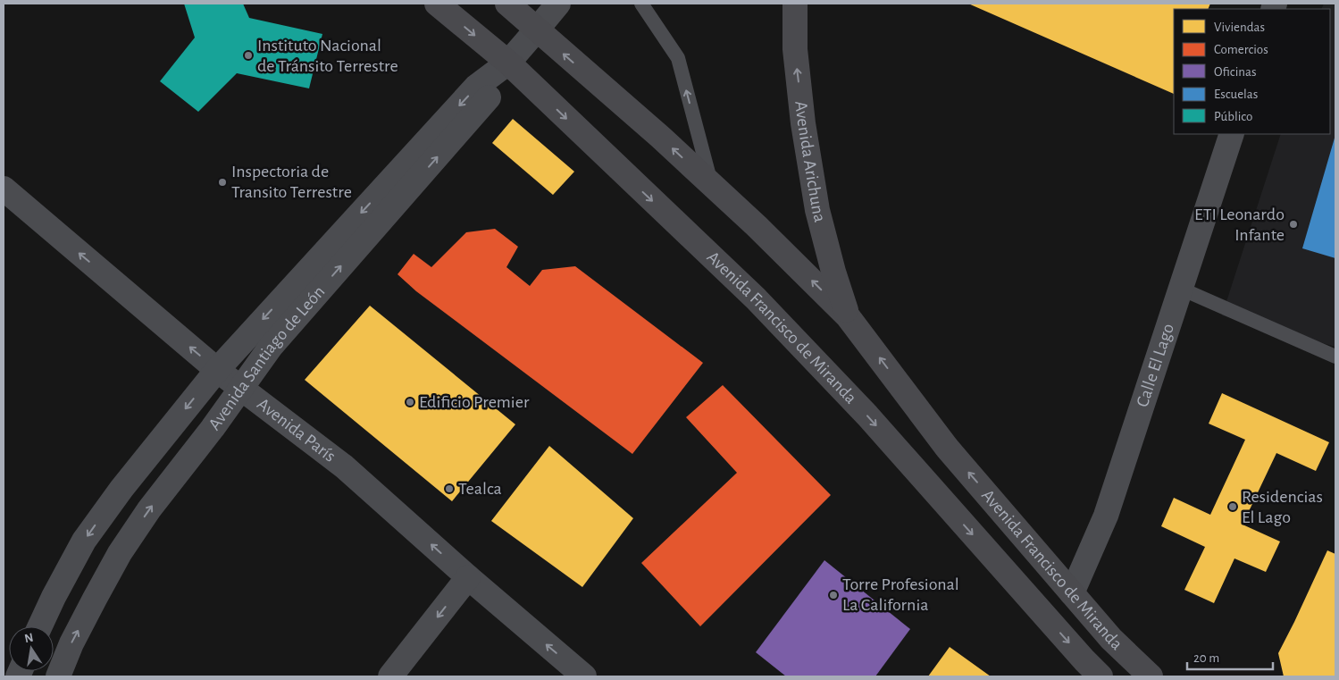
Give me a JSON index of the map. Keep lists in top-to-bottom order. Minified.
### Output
{"streets":{"main road":["Avenida Arichuna","Avenida Francisco de Miranda"],"street":["Avenida Santiago de León","Calle El Lago","Avenida París"]},"crossings":[["Avenida Arichuna","Avenida Francisco de Miranda"],["Avenida Francisco de Miranda","Avenida Santiago de León"],["Avenida Francisco de Miranda","Calle El Lago"],["Avenida Santiago de León","Avenida París"]],"one_way":["Avenida Arichuna","Avenida París"],"places":["Instituto Nacional de Tránsito Terrestre","Inspectoria de Transito Terrestre","ETI Leonardo Infante","Edificio Premier","Tealca","Residencias El Lago","Torre Profesional La California"],"legend":["Viviendas","Comercios","Oficinas","Escuelas","Público"],"scale_bar":"20 m","north":"top"}
